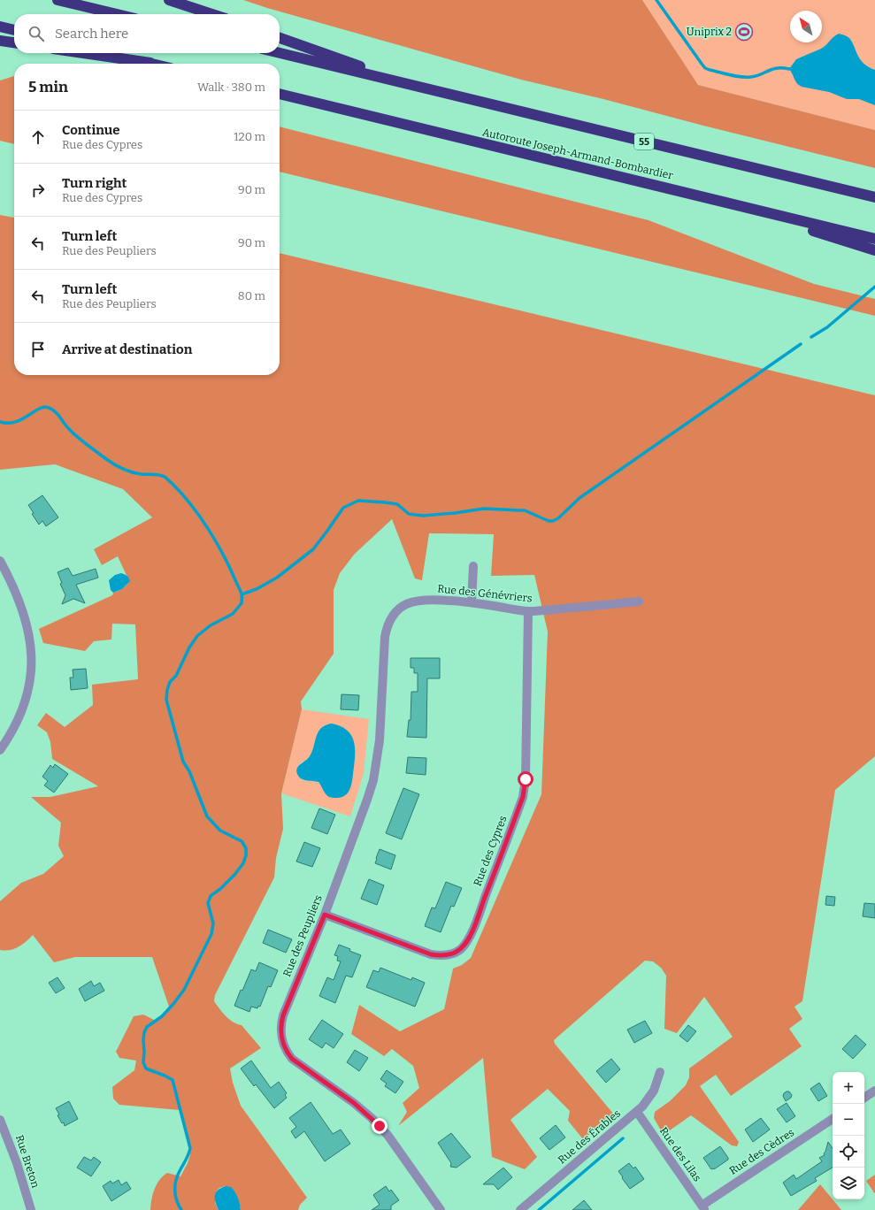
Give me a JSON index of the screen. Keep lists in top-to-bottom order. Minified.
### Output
{"streets":{"highway":["55","Autoroute Joseph-Armand-Bombardier"],"street":["Rue des Génévriers","Rue des Cypres","Rue des Peupliers","Rue des Érables","Rue des Cèdres","Rue des Lilas","Rue Breton"]},"crossings":[["Rue des Génévriers","Rue des Cypres"],["Rue des Génévriers","Rue des Peupliers"],["Rue des Cypres","Rue des Peupliers"],["Rue des Érables","Rue des Lilas"],["Rue des Cèdres","Rue des Lilas"]],"places":{"sports":["Uniprix 2"]},"north":"top left","page":{"search":"Search here","heading":["5 min","Walk · 380 m"],"list":[["Continue","Rue des Cypres","120 m"],["Turn right","Rue des Cypres","90 m"],["Turn left","Rue des Peupliers","90 m"],["Turn left","Rue des Peupliers","80 m"],"Arrive at destination"],"map_buttons":["+","−"]}}
